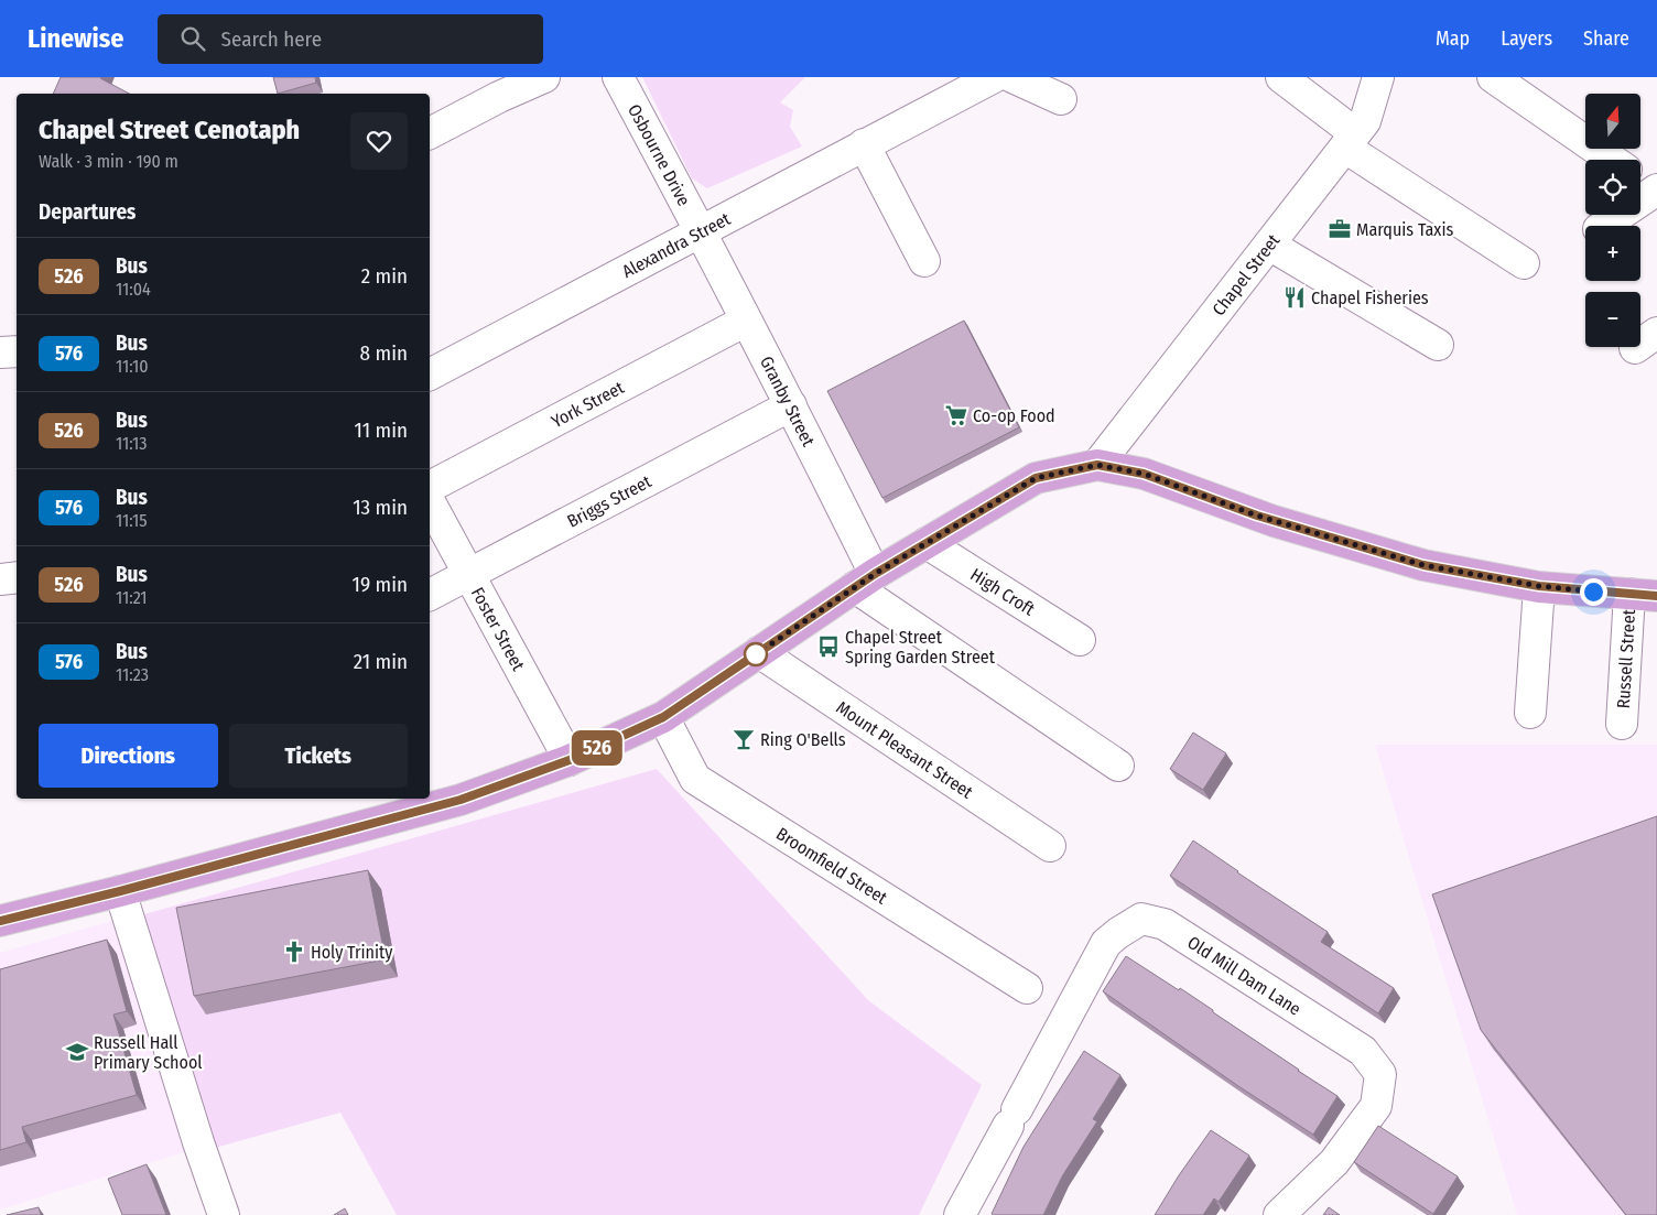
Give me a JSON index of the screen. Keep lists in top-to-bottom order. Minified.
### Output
{"streets":{"street":["Osbourne Drive","Alexandra Street","Chapel Street","Granby Street","York Street","Briggs Street","High Croft","Foster Street","Russell Street","Mount Pleasant Street","Broomfield Street","Old Mill Dam Lane"]},"crossings":[["Osbourne Drive","Alexandra Street"],["Osbourne Drive","Granby Street"],["Alexandra Street","Granby Street"],["Granby Street","York Street"],["Granby Street","Briggs Street"],["Briggs Street","Foster Street"]],"places":{"office":["Marquis Taxis"],"restaurant":["Chapel Fisheries"],"supermarket":["Co-op Food"],"bus stop":["Chapel Street Spring Garden Street"],"bar":["Ring O'Bells"],"church":["Holy Trinity"],"school or university":["Russell Hall Primary School"]},"lines":["bus line 526"],"north":"top","page":{"header":"Linewise","search":"Search here","nav":["Map","Layers","Share"],"on_map":"526","map_buttons":["+","−"],"heading":[["Chapel Street Cenotaph","Walk · 3 min · 190 m"],"Departures"],"list":[{"mark":"526","name":"Bus","note":"11:04","value":"2 min"},{"mark":"576","name":"Bus","note":"11:10","value":"8 min"},{"mark":"526","name":"Bus","note":"11:13","value":"11 min"},{"mark":"576","name":"Bus","note":"11:15","value":"13 min"},{"mark":"526","name":"Bus","note":"11:21","value":"19 min"},{"mark":"576","name":"Bus","note":"11:23","value":"21 min"}],"buttons":["Directions","Tickets"]}}
